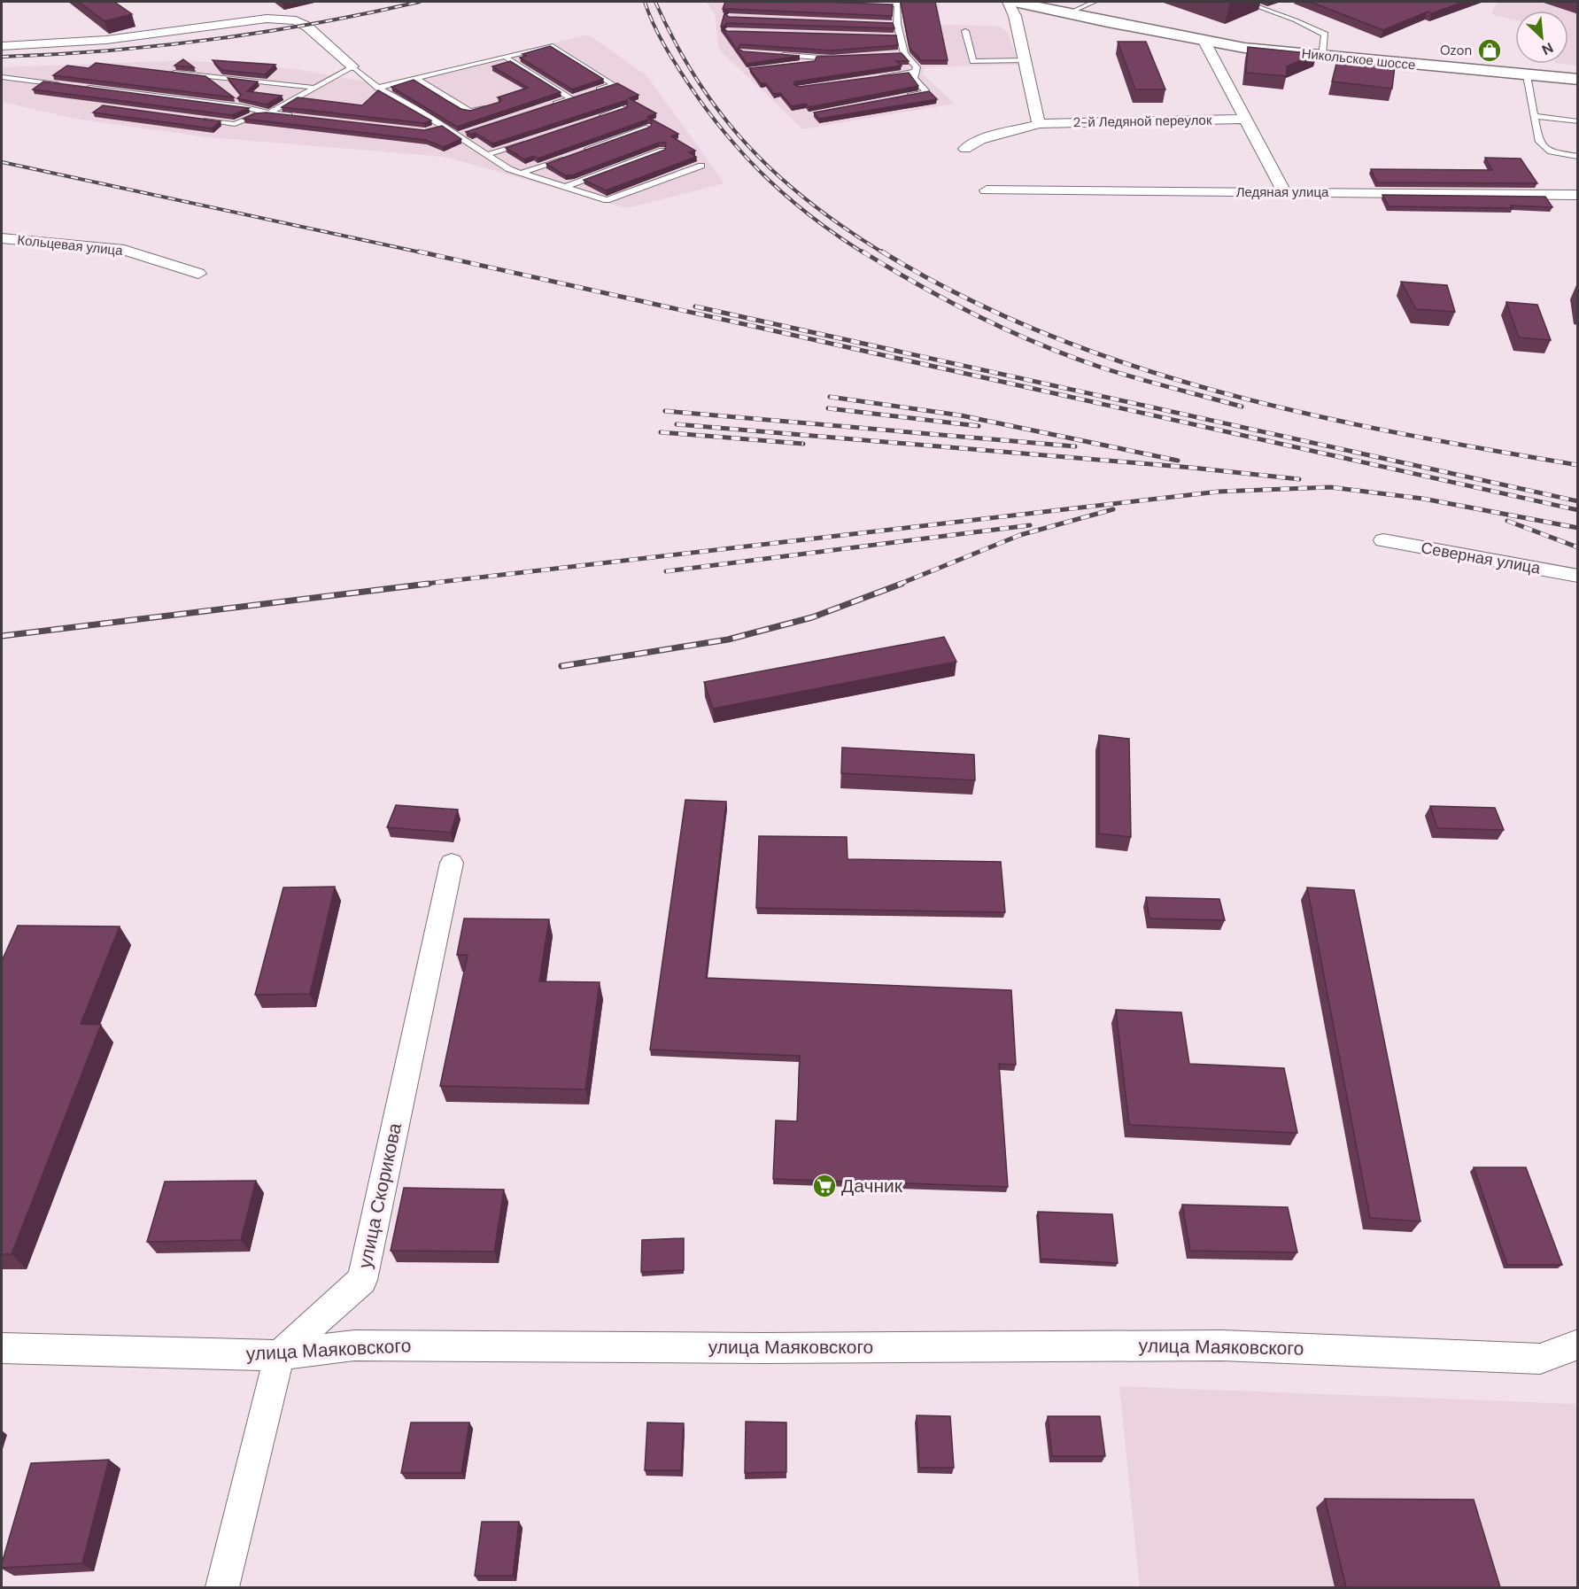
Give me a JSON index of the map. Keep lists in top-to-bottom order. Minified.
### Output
{"streets":{"street":["Никольское шоссе","2-й Ледяной переулок","Ледяная улица","Кольцевая улица","Северная улица","улица Скорикова","улица Маяковского"]},"crossings":[["улица Скорикова","улица Маяковского"]],"places":{"shop":["Ozon"],"supermarket":["Дачник"]},"north":"bottom right"}
